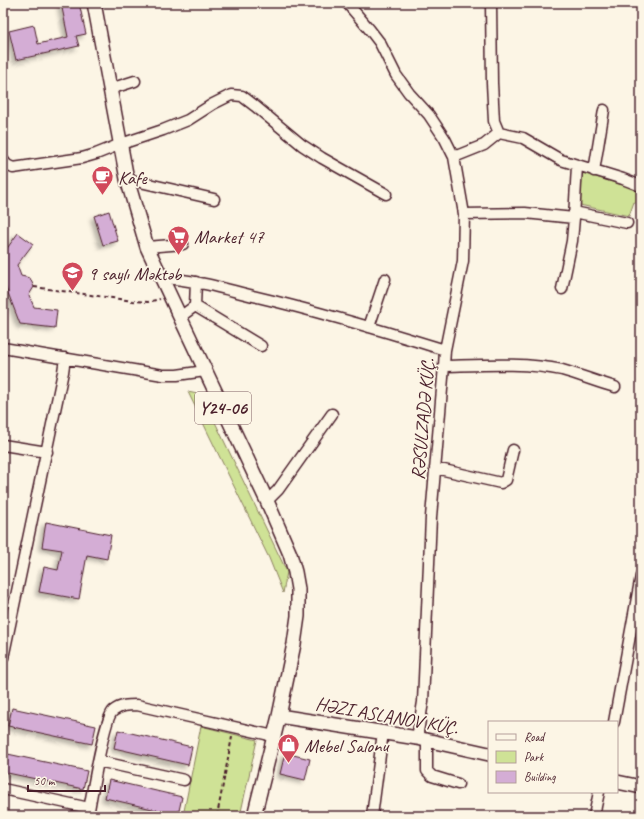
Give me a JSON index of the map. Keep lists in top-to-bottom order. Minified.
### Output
{"streets":{"main road":["Y24-06","HƏZI ASLANOV KÜÇ."],"street":["RƏSULZADƏ KÜÇ."]},"crossings":[["Y24-06","HƏZI ASLANOV KÜÇ."],["RƏSULZADƏ KÜÇ.","HƏZI ASLANOV KÜÇ."]],"places":{"cafe":["Kafe"],"supermarket":["Market 47"],"school or university":["9 saylı Məktəb"],"shop":["Mebel Salonu"]},"legend":["Road","Park","Building"],"scale_bar":"50 m"}
